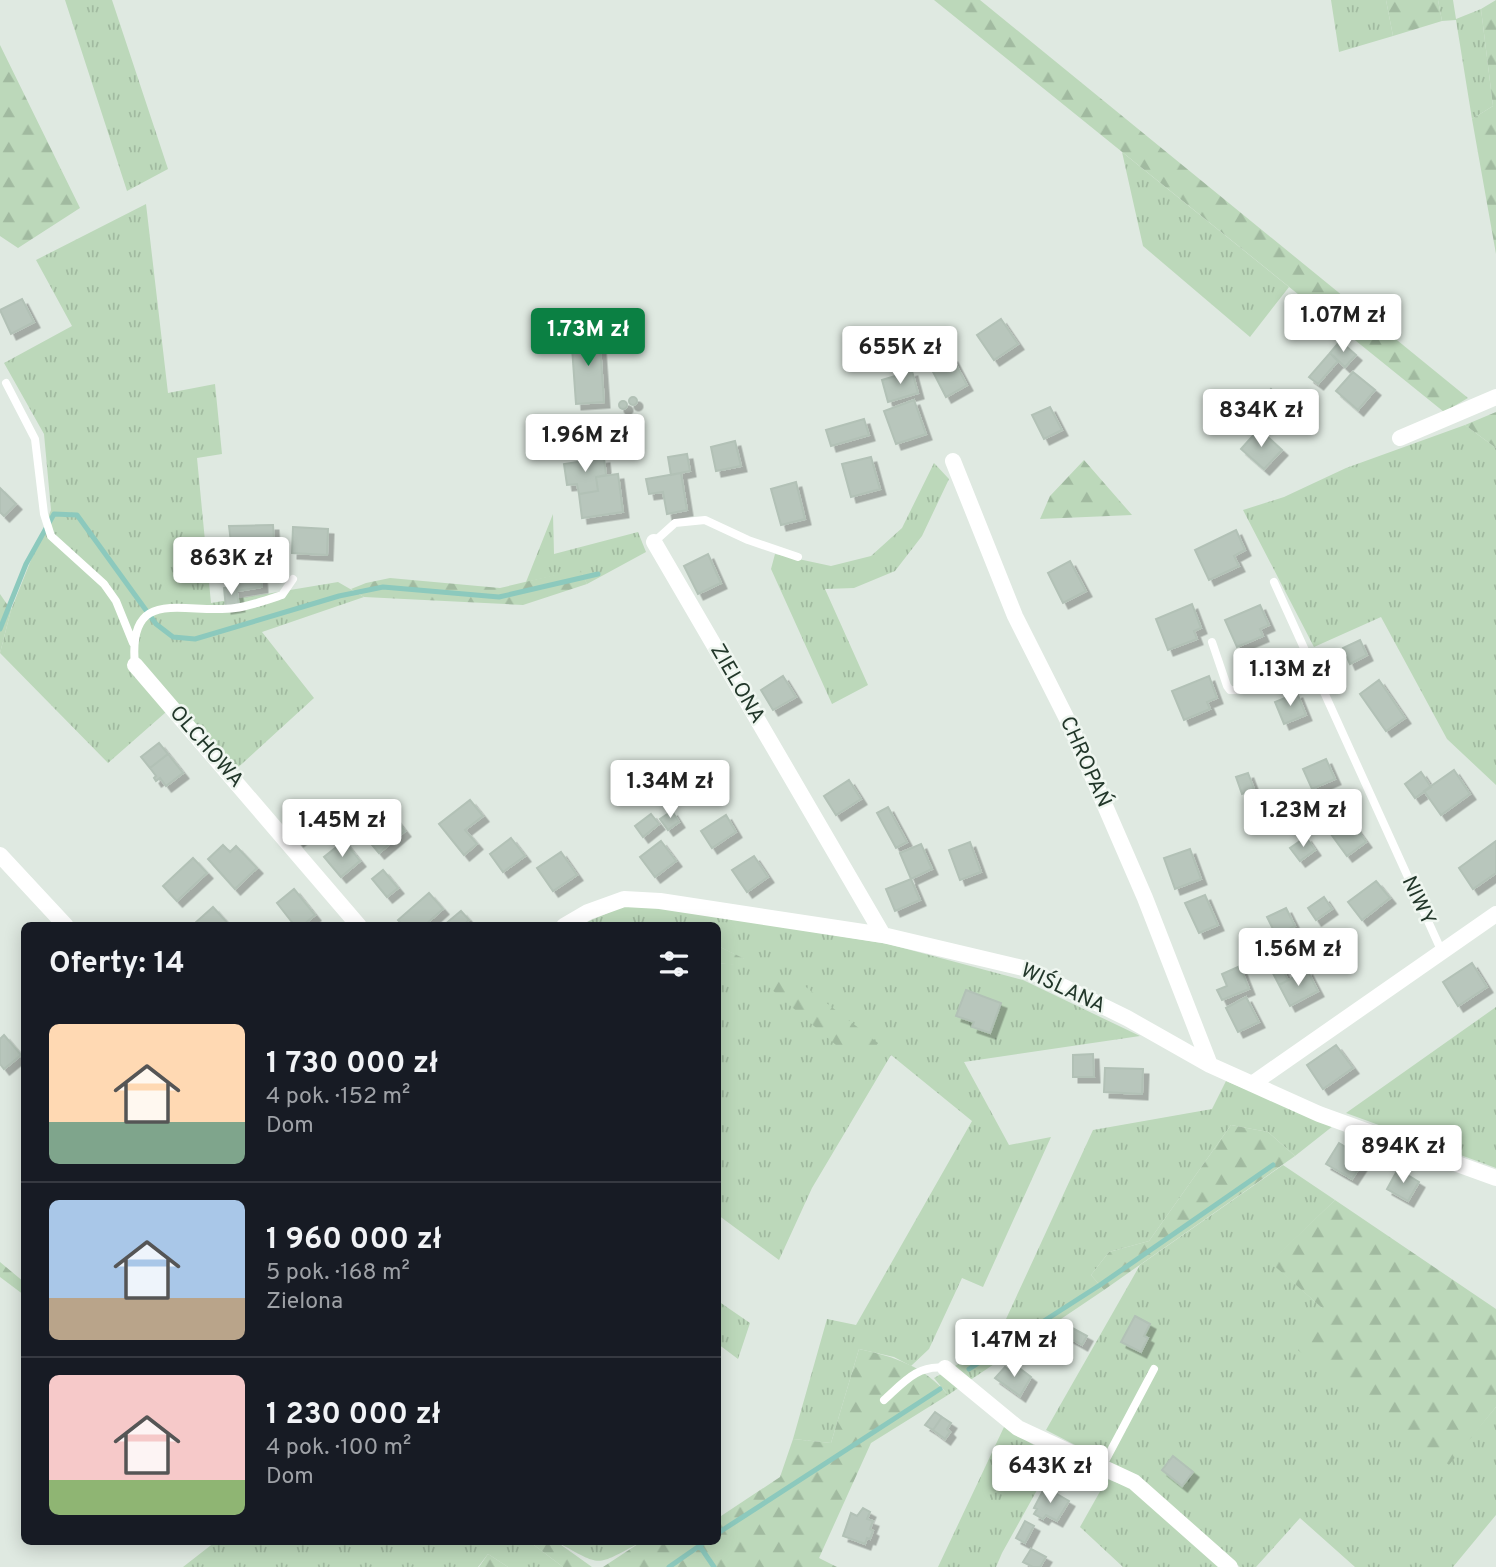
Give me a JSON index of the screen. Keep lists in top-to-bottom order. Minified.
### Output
{"streets":{"street":["ZIELONA","OLCHOWA","CHROPAŃ","NIWY","WIŚLANA"]},"crossings":[["ZIELONA","WIŚLANA"],["CHROPAŃ","WIŚLANA"],["NIWY","WIŚLANA"]],"page":{"price":["1.07M zł","1.73M zł","655K zł","834K zł","1.96M zł","863K zł","1.13M zł","1.34M zł","1.23M zł","1.45M zł","1.56M zł","894K zł","1.47M zł","643K zł"],"heading":"Oferty: 14","list":[{"name":"1 730 000 zł","note":"4 pok. · 152 m² · Dom"},{"name":"1 960 000 zł","note":"5 pok. · 168 m² · Zielona"},{"name":"1 230 000 zł","note":"4 pok. · 100 m² · Dom"}]}}
